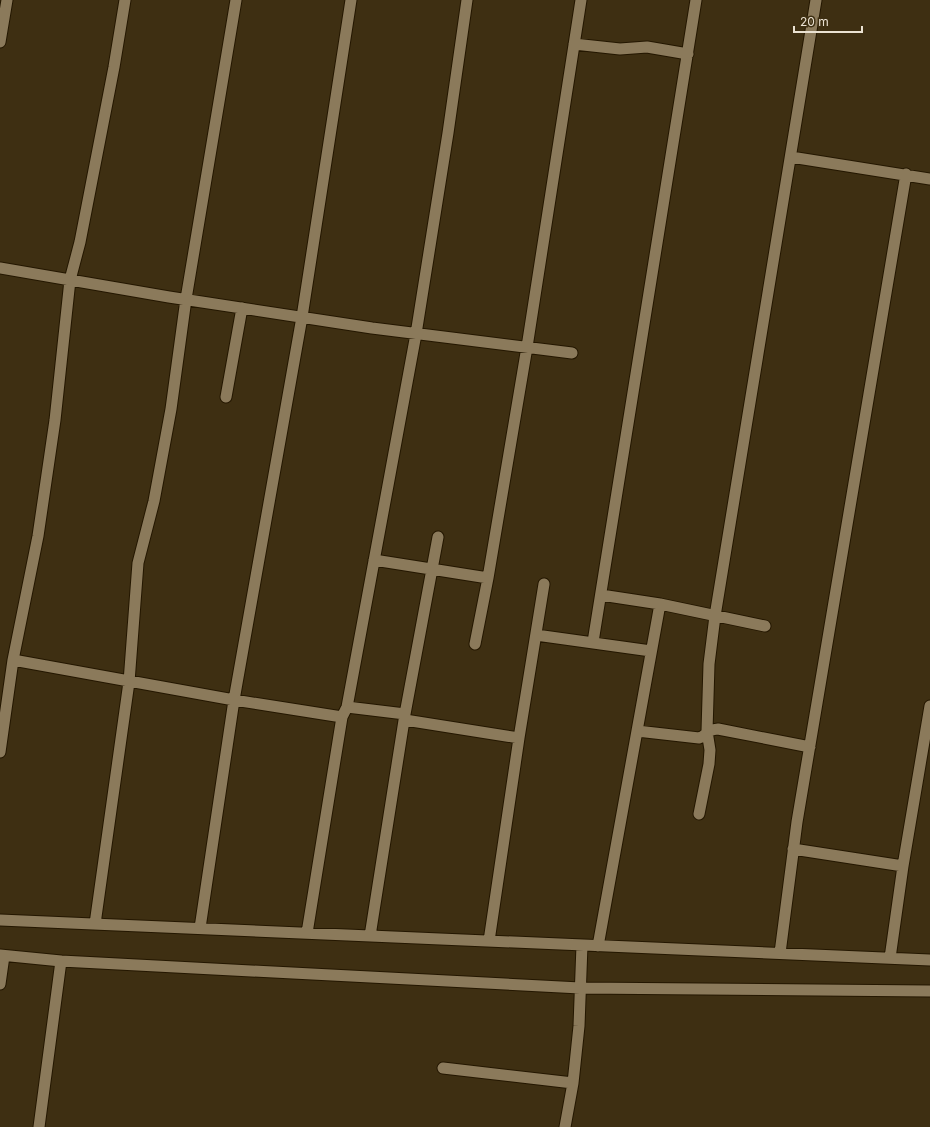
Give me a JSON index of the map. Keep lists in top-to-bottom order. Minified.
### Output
{"scale_bar":"20 m"}
